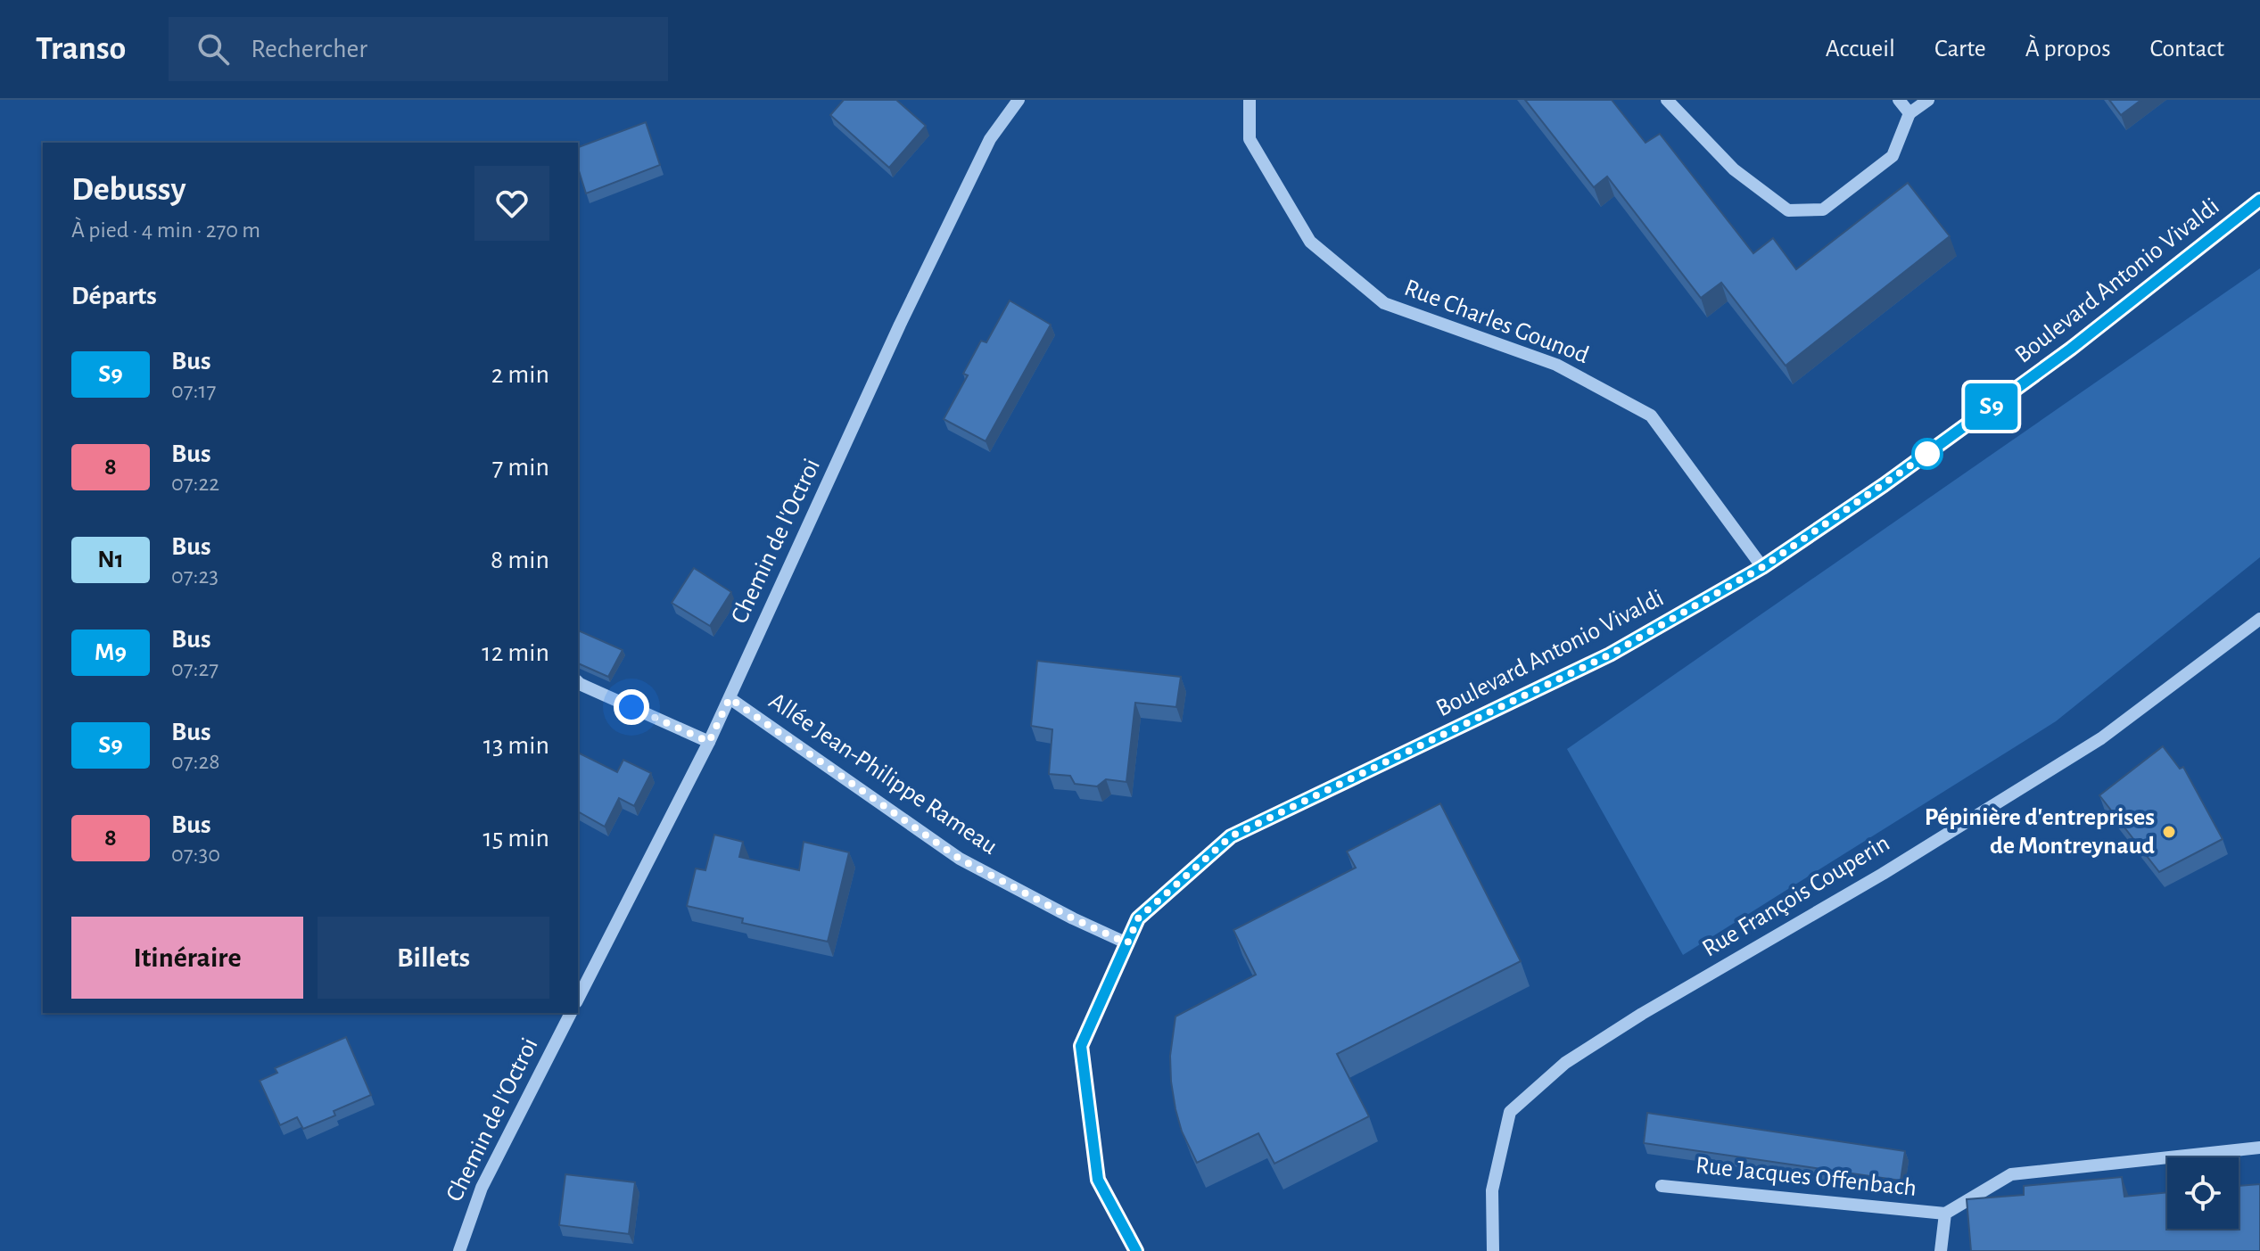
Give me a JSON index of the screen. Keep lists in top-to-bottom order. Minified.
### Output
{"streets":{"street":["Boulevard Antonio Vivaldi","Rue Charles Gounod","Chemin de l'Octroi","Allée Jean-Philippe Rameau","Rue François Couperin","Rue Jacques Offenbach"]},"crossings":[["Boulevard Antonio Vivaldi","Rue Charles Gounod"],["Boulevard Antonio Vivaldi","Allée Jean-Philippe Rameau"],["Chemin de l'Octroi","Allée Jean-Philippe Rameau"]],"places":["Pépinière d'entreprises de Montreynaud"],"lines":["bus line S9"],"page":{"header":"Transo","search":"Rechercher","nav":["Accueil","Carte","À propos","Contact"],"on_map":"S9","heading":[["Debussy","À pied · 4 min · 270 m"],"Départs"],"list":[{"mark":"S9","name":"Bus","note":"07:17","value":"2 min"},{"mark":"8","name":"Bus","note":"07:22","value":"7 min"},{"mark":"N1","name":"Bus","note":"07:23","value":"8 min"},{"mark":"M9","name":"Bus","note":"07:27","value":"12 min"},{"mark":"S9","name":"Bus","note":"07:28","value":"13 min"},{"mark":"8","name":"Bus","note":"07:30","value":"15 min"}],"buttons":["Itinéraire","Billets"]}}
